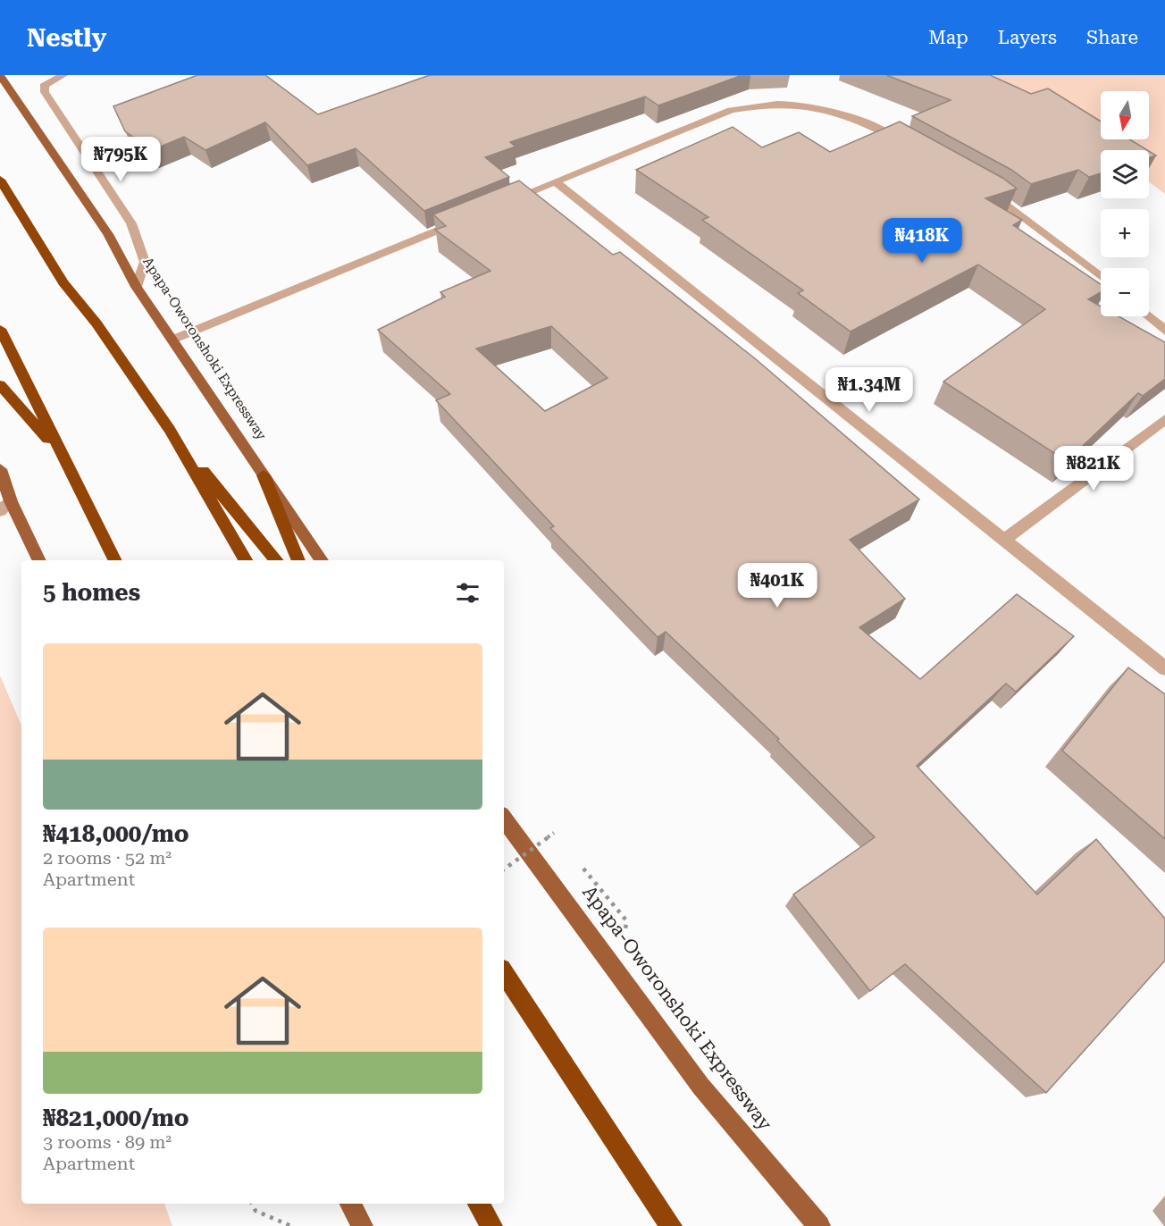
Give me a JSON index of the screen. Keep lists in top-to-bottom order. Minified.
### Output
{"streets":{"main road":["Apapa-Oworonshoki Expressway"]},"north":"bottom","page":{"header":"Nestly","nav":["Map","Layers","Share"],"map_buttons":["+","−"],"price":["₦795K","₦418K","₦1.34M","₦821K","₦401K"],"heading":"5 homes","list":[{"name":"₦418,000/mo","note":"2 rooms · 52 m² · Apartment"},{"name":"₦821,000/mo","note":"3 rooms · 89 m² · Apartment"}]}}
